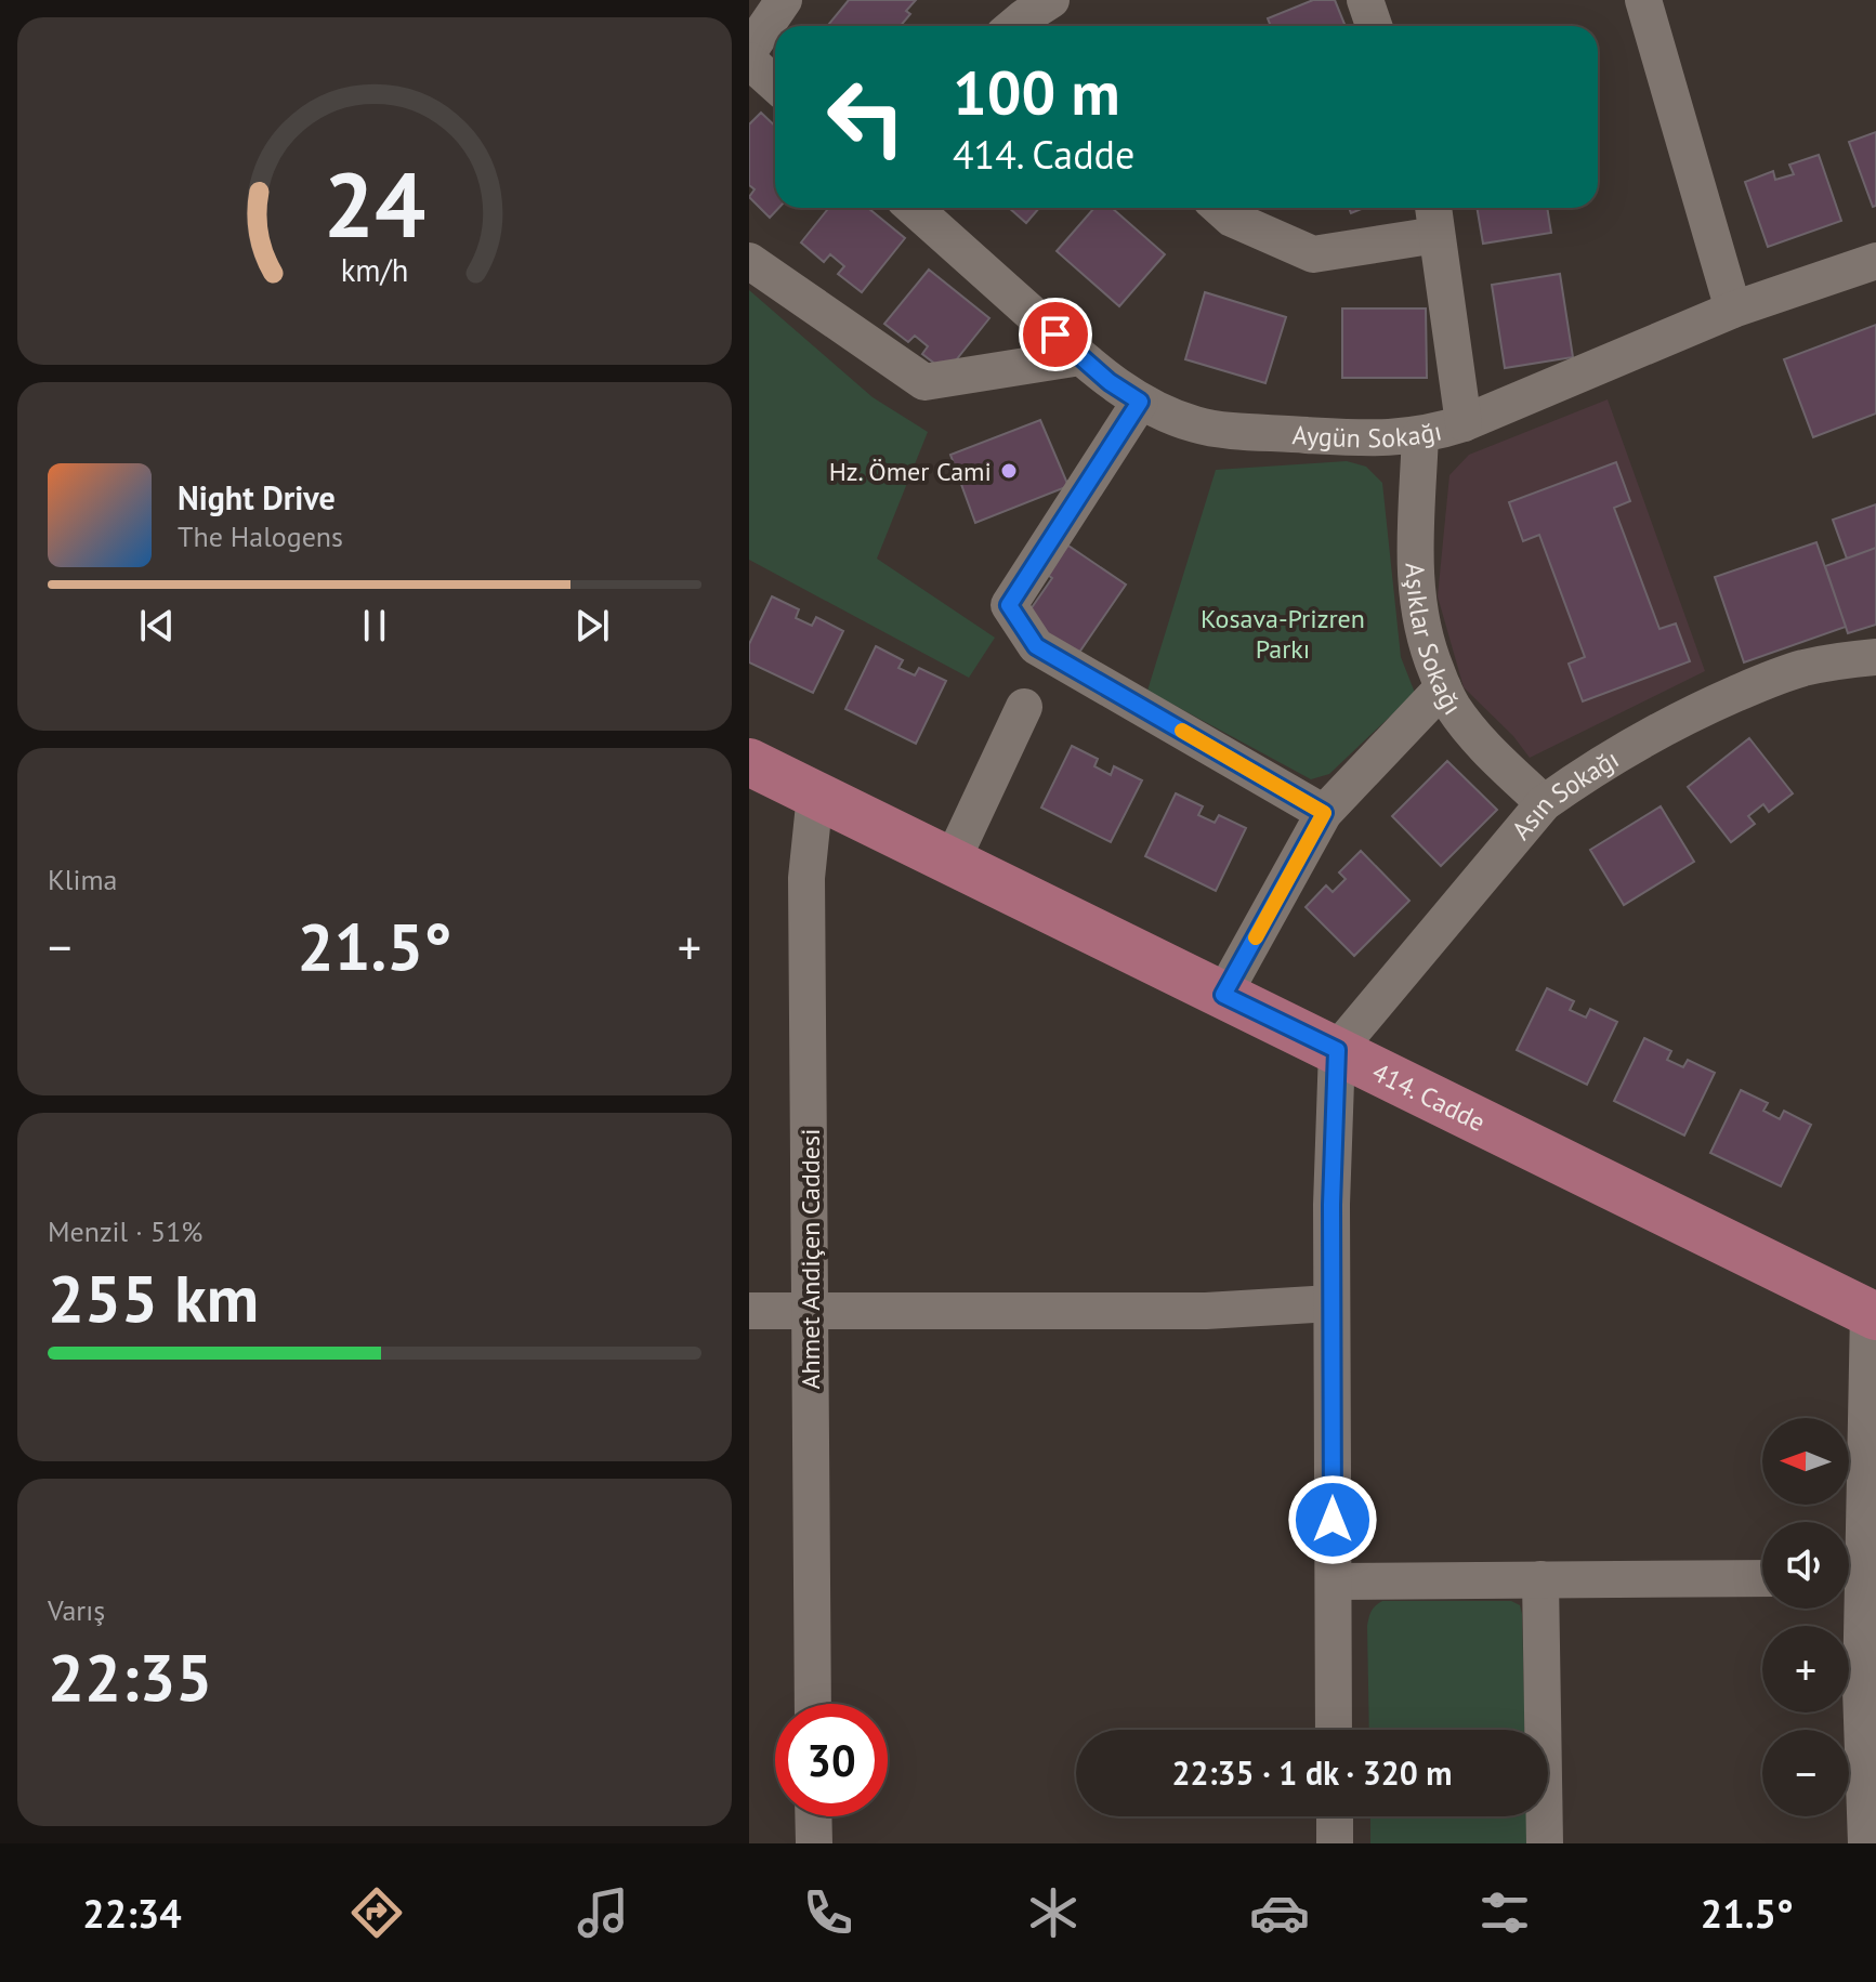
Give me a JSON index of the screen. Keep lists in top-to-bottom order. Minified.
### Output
{"streets":{"main road":["414. Cadde"],"street":["Aygün Sokağı","Aşıklar Sokağı","Asın Sokağı","Ahmet Andiçen Caddesi"]},"crossings":[["Aygün Sokağı","Aşıklar Sokağı"],["Aşıklar Sokağı","Asın Sokağı"],["Asın Sokağı","414. Cadde"],["414. Cadde","Ahmet Andiçen Caddesi"]],"parks":["Kosava-Prizren Parkı"],"places":["Hz. Ömer Cami"],"north":"left","page":{"turn":["100 m","414. Cadde"],"song":["Night Drive","The Halogens"],"tile":["Klima",["Menzil · 51%","255 km"],["Varış","22:35"]],"heat":["−","21.5°","+"],"map_buttons":["+","−"],"limit":"30","trip":"22:35 · 1 dk · 320 m","tabs":["22:34","21.5°"],"gauge":["24","km/h"]}}
